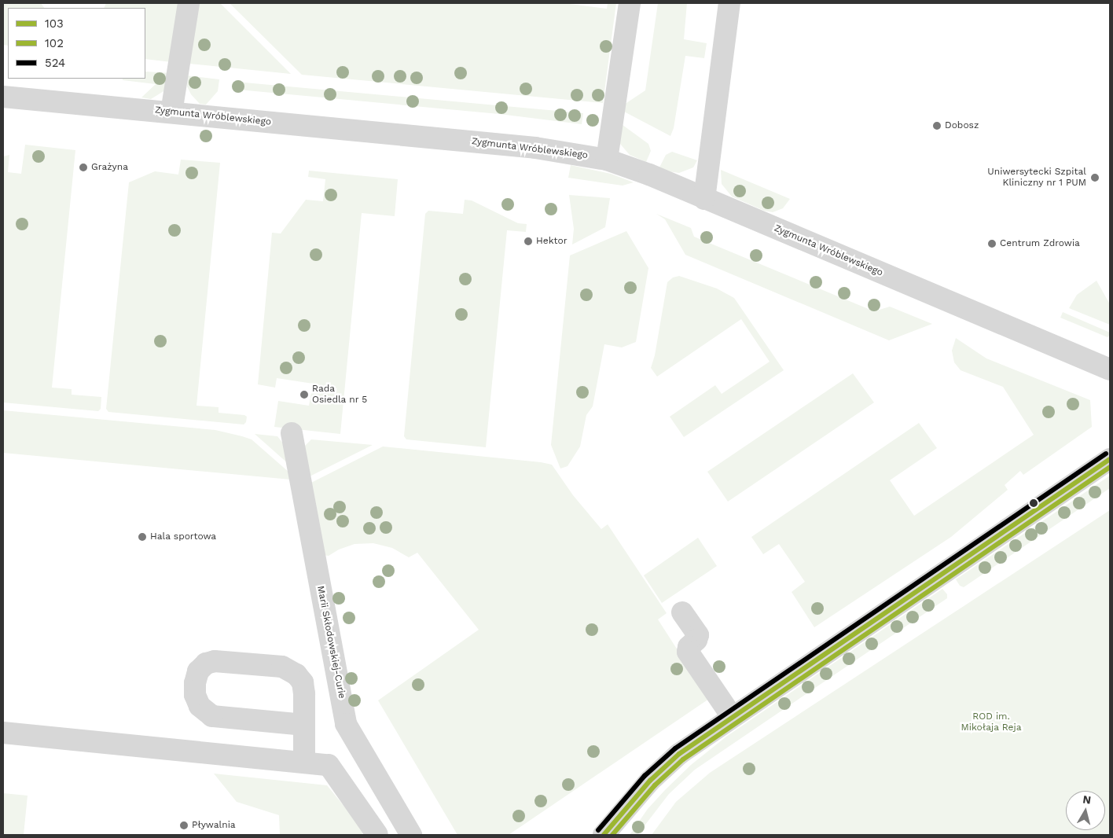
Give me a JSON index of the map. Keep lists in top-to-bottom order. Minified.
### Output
{"streets":{"street":["Zygmunta Wróblewskiego","Marii Skłodowskiej-Curie"]},"parks":["ROD im. Mikołaja Reja"],"places":["Dobosz","Grażyna","Uniwersytecki Szpital Kliniczny nr 1 PUM","Hektor","Centrum Zdrowia","Rada Osiedla nr 5","Hala sportowa","Pływalnia"],"lines":["transit line 524","transit line 103","transit line 102"],"legend":["103","102","524"],"north":"top"}
